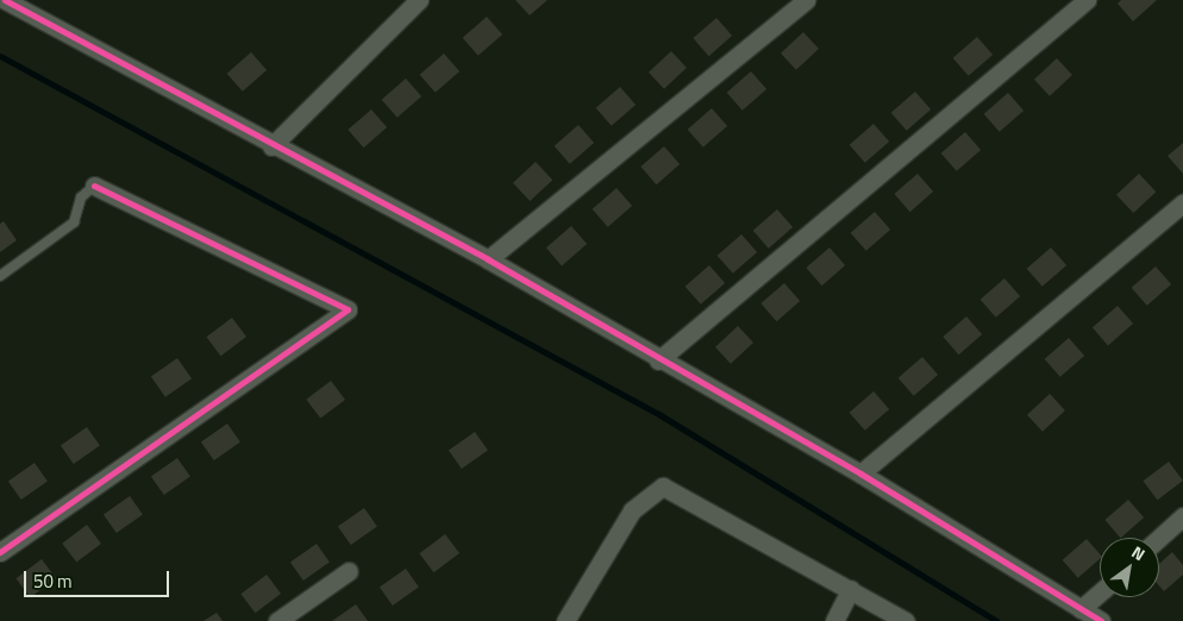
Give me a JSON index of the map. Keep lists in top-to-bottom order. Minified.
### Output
{"scale_bar":"50 m","north":"top right"}
